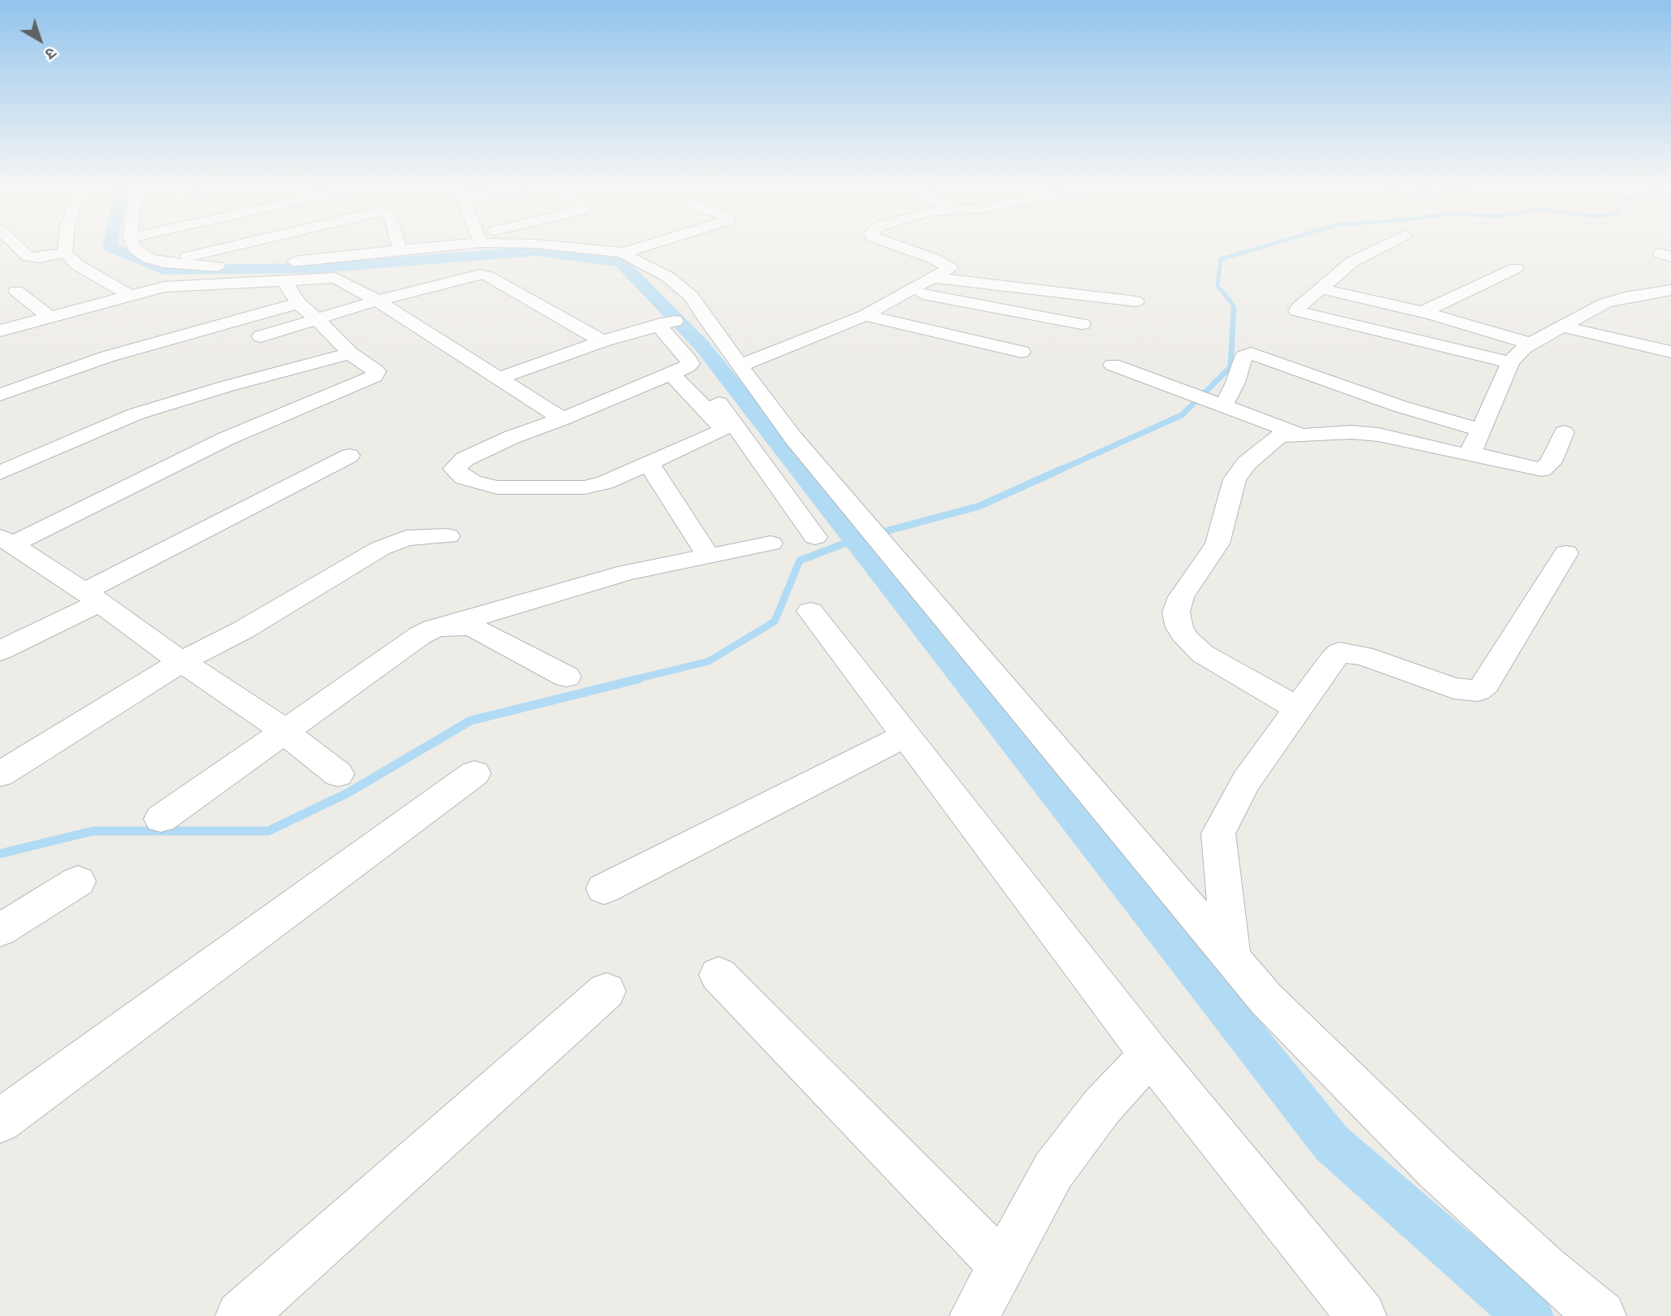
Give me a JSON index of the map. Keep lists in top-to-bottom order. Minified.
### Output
{"north":"bottom right"}
